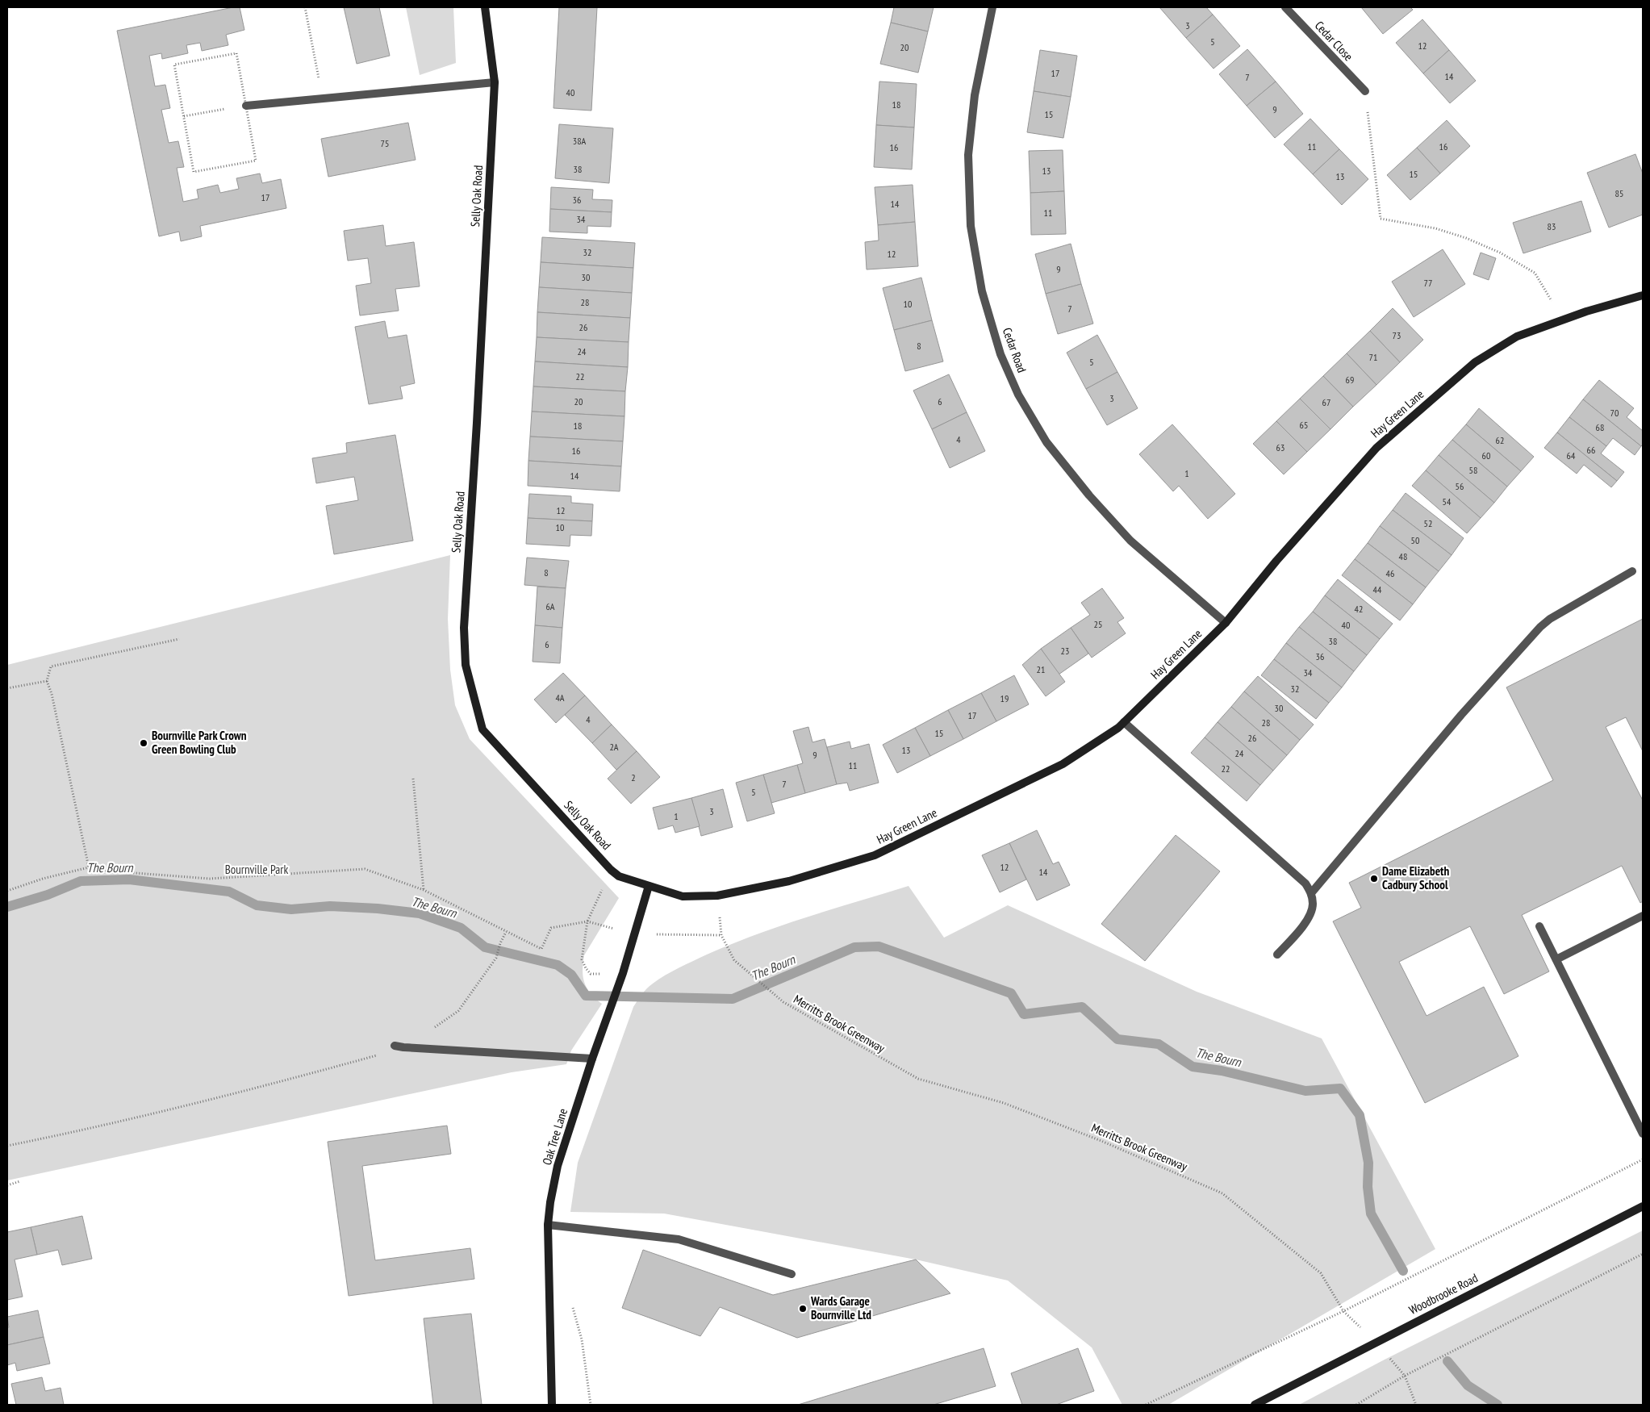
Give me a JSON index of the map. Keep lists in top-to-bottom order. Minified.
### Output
{"streets":{"street":["Cedar Close","Selly Oak Road","Cedar Road","Hay Green Lane","Oak Tree Lane","Woodbrooke Road"],"path":["Merritts Brook Greenway"]},"crossings":[["Selly Oak Road","Hay Green Lane"],["Selly Oak Road","Oak Tree Lane"],["Cedar Road","Hay Green Lane"],["Hay Green Lane","Oak Tree Lane"],["Merritts Brook Greenway","Oak Tree Lane"],["Merritts Brook Greenway","Woodbrooke Road"]],"water":["The Bourn"],"parks":["Bournville Park"],"places":["Bournville Park Crown Green Bowling Club","Dame Elizabeth Cadbury School","Wards Garage Bournville Ltd"],"house_numbers":["3","5","12","20","17","14","7","40","18","9","15","38A","75","11","16","16","38","13","15","13","85","17","36","14","11","34","83","32","12","9","30","77","28","10","7","26","73","8","24","71","5","22","69","3","20","6","67","70","65","18","68","4","62","63","66","16","60","64","58","1","14","56","54","12","52","10","50","48","8","46","44","6A","42","25","40","38","6","23","36","21","34","32","4A","19","30","17","4","28","15","26","2A","13","24","9","11","22","2","7","5","3","1","12","14"]}
